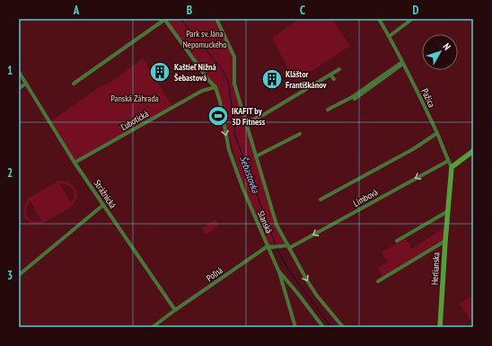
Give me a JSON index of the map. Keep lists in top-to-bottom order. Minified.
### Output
{"streets":{"street":["Pažica","Ľubotická","Strážnická","Limbová","Slanská","Herlianska","Poľná"]},"crossings":[["Pažica","Limbová"],["Pažica","Herlianska"],["Ľubotická","Strážnická"],["Ľubotická","Slanská"],["Strážnická","Poľná"],["Limbová","Slanská"],["Slanská","Poľná"]],"water":["Šebastovka"],"parks":["Park sv. Jána Nepomuckého","Panská Záhrada"],"places":{"building":["Kaštieľ Nižná Šebastová","Kláštor Františkánov"],"sports":["IKAFIT by 3D Fitness"]},"north":"top right","grid":{"columns":["A","B","C","D"],"rows":["1","2","3"]}}
